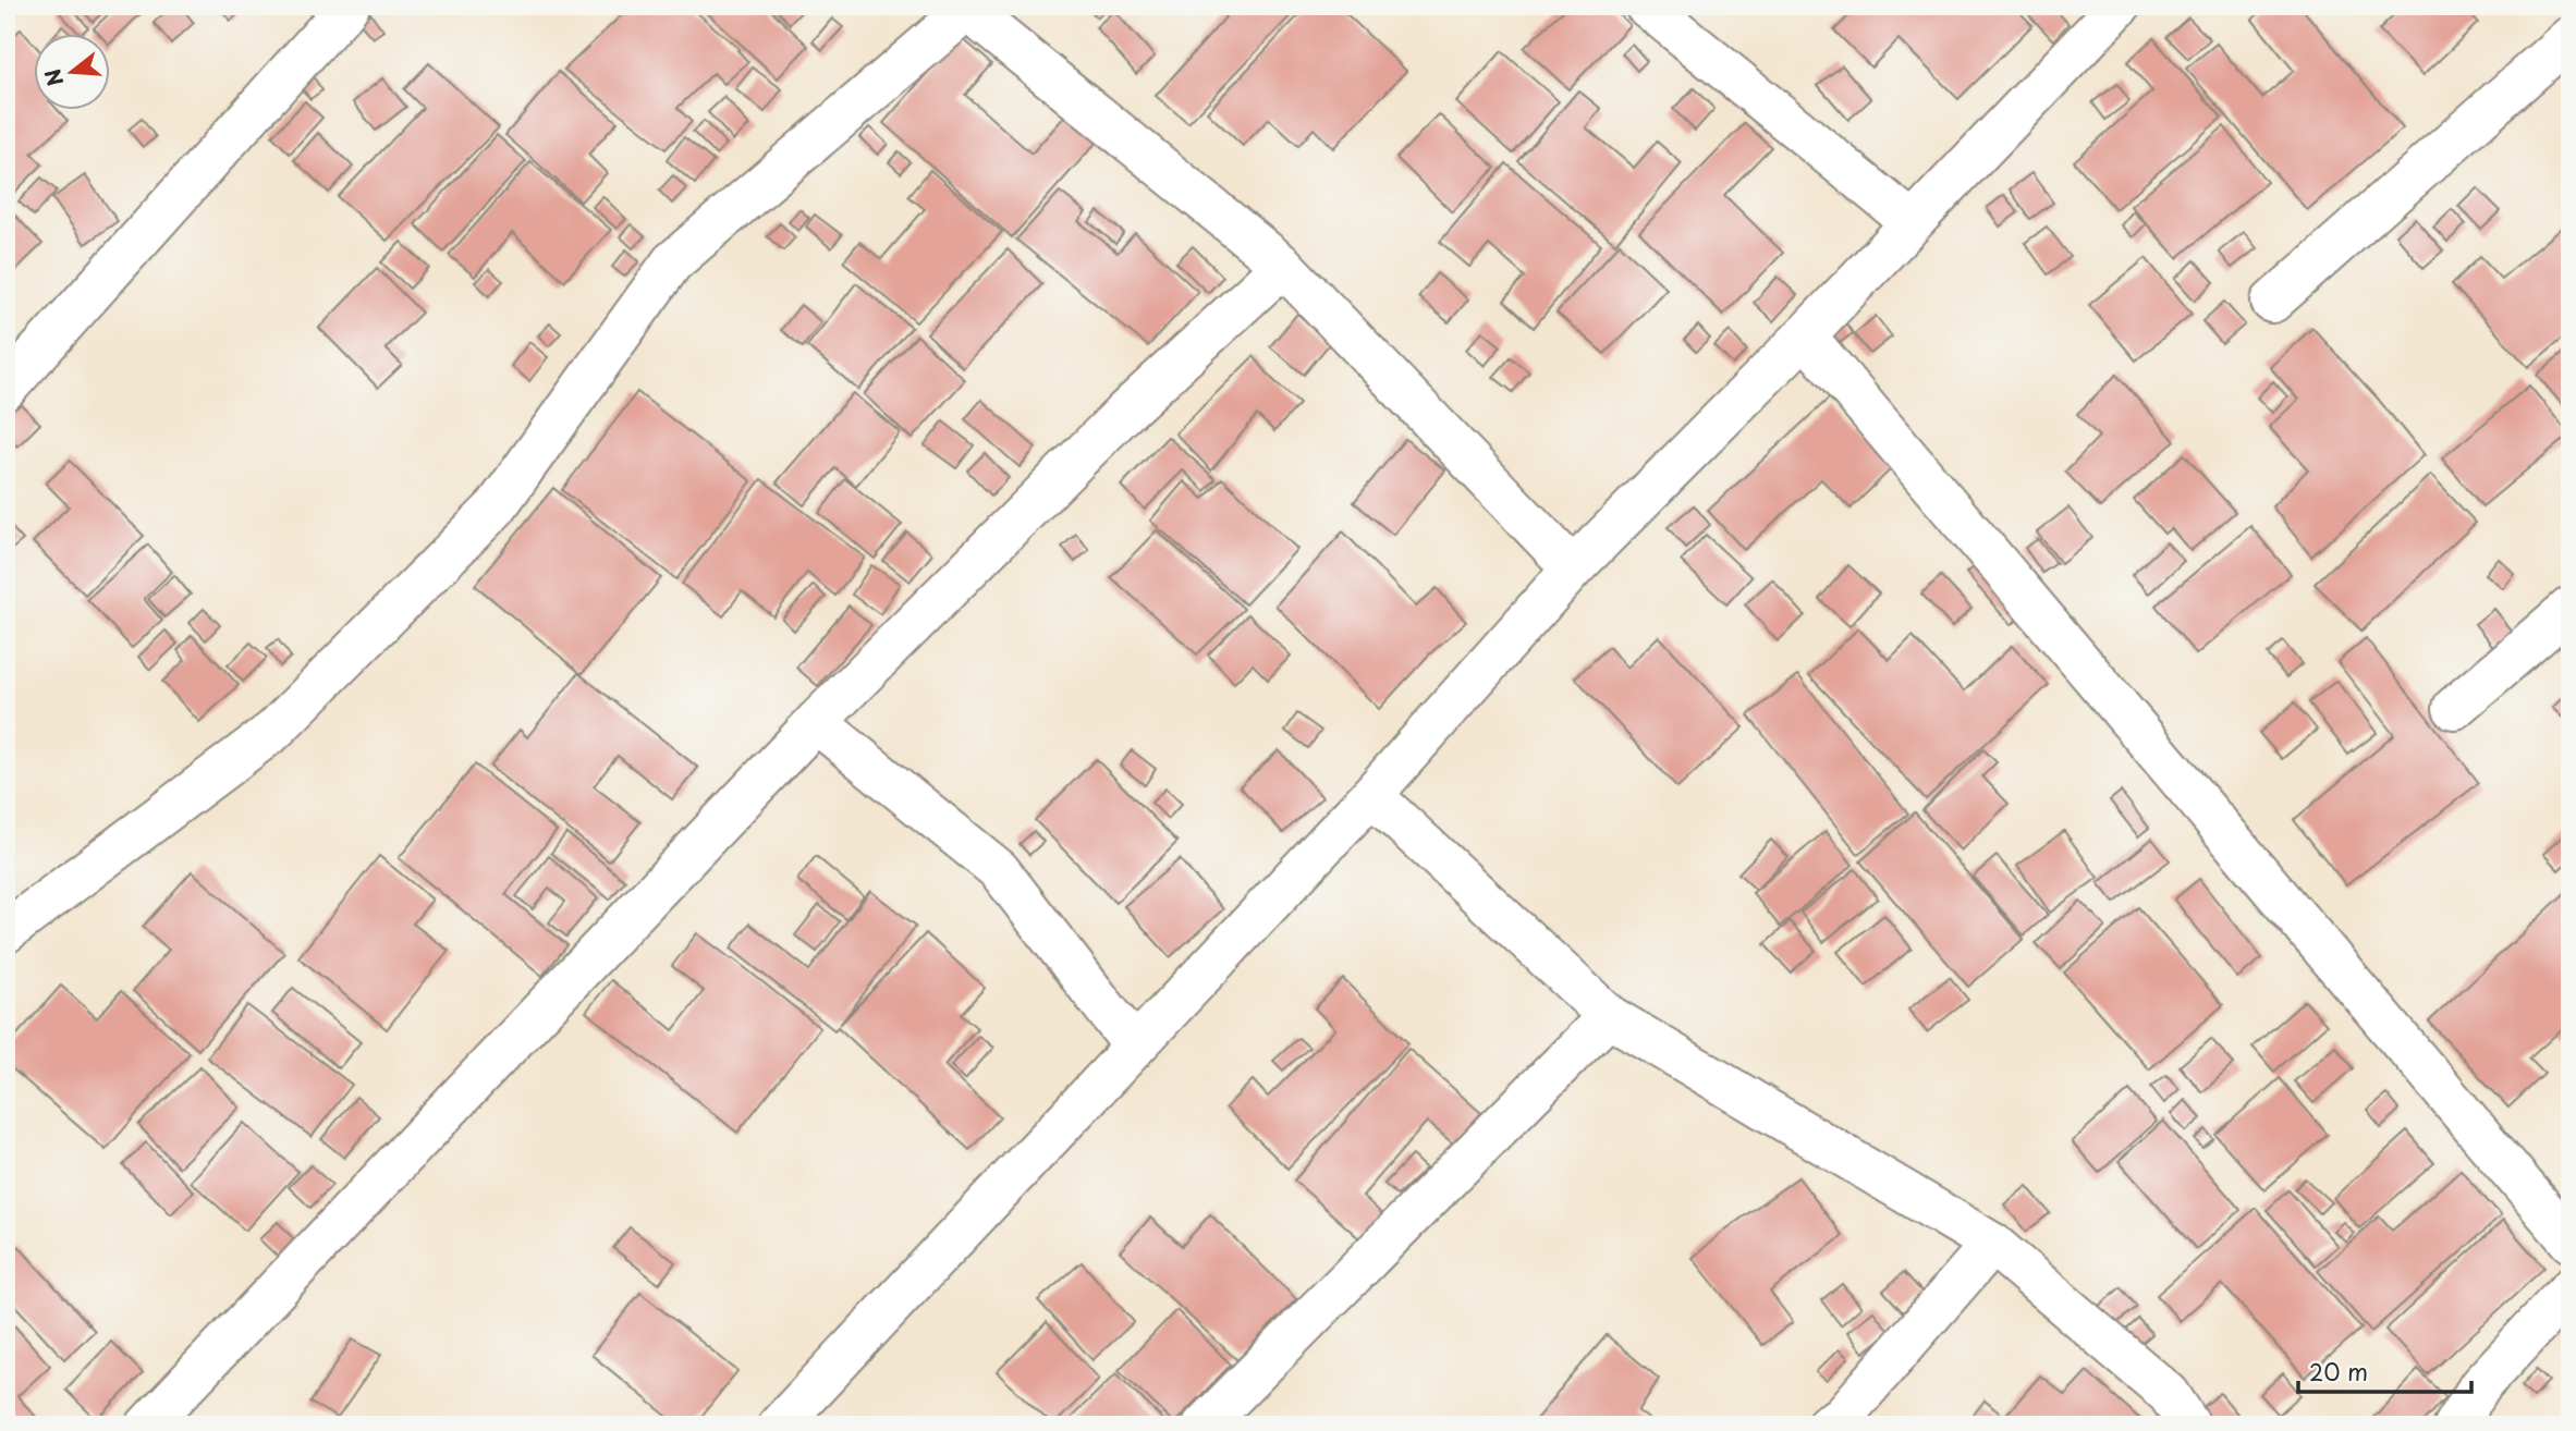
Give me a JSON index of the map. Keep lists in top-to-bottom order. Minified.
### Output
{"scale_bar":"20 m","north":"left"}
